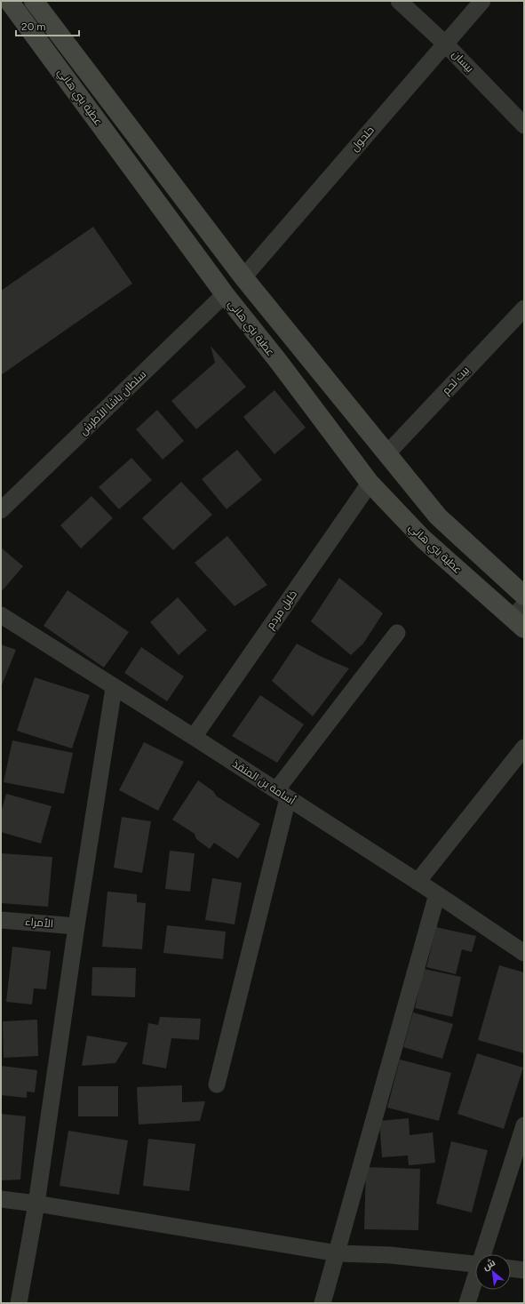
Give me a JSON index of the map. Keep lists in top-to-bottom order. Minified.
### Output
{"streets":{"main road":["عطية بني هاني"],"street":["بيسان","حلحول","بيت لحم","سلطان باشا الأطرش","خليل مردم","أسامة بن المنقذ","الأمراء"]},"crossings":[["بيسان","حلحول"],["عطية بني هاني","سلطان باشا الأطرش"],["عطية بني هاني","خليل مردم"],["خليل مردم","أسامة بن المنقذ"]],"scale_bar":"20 m","north":"top left"}
